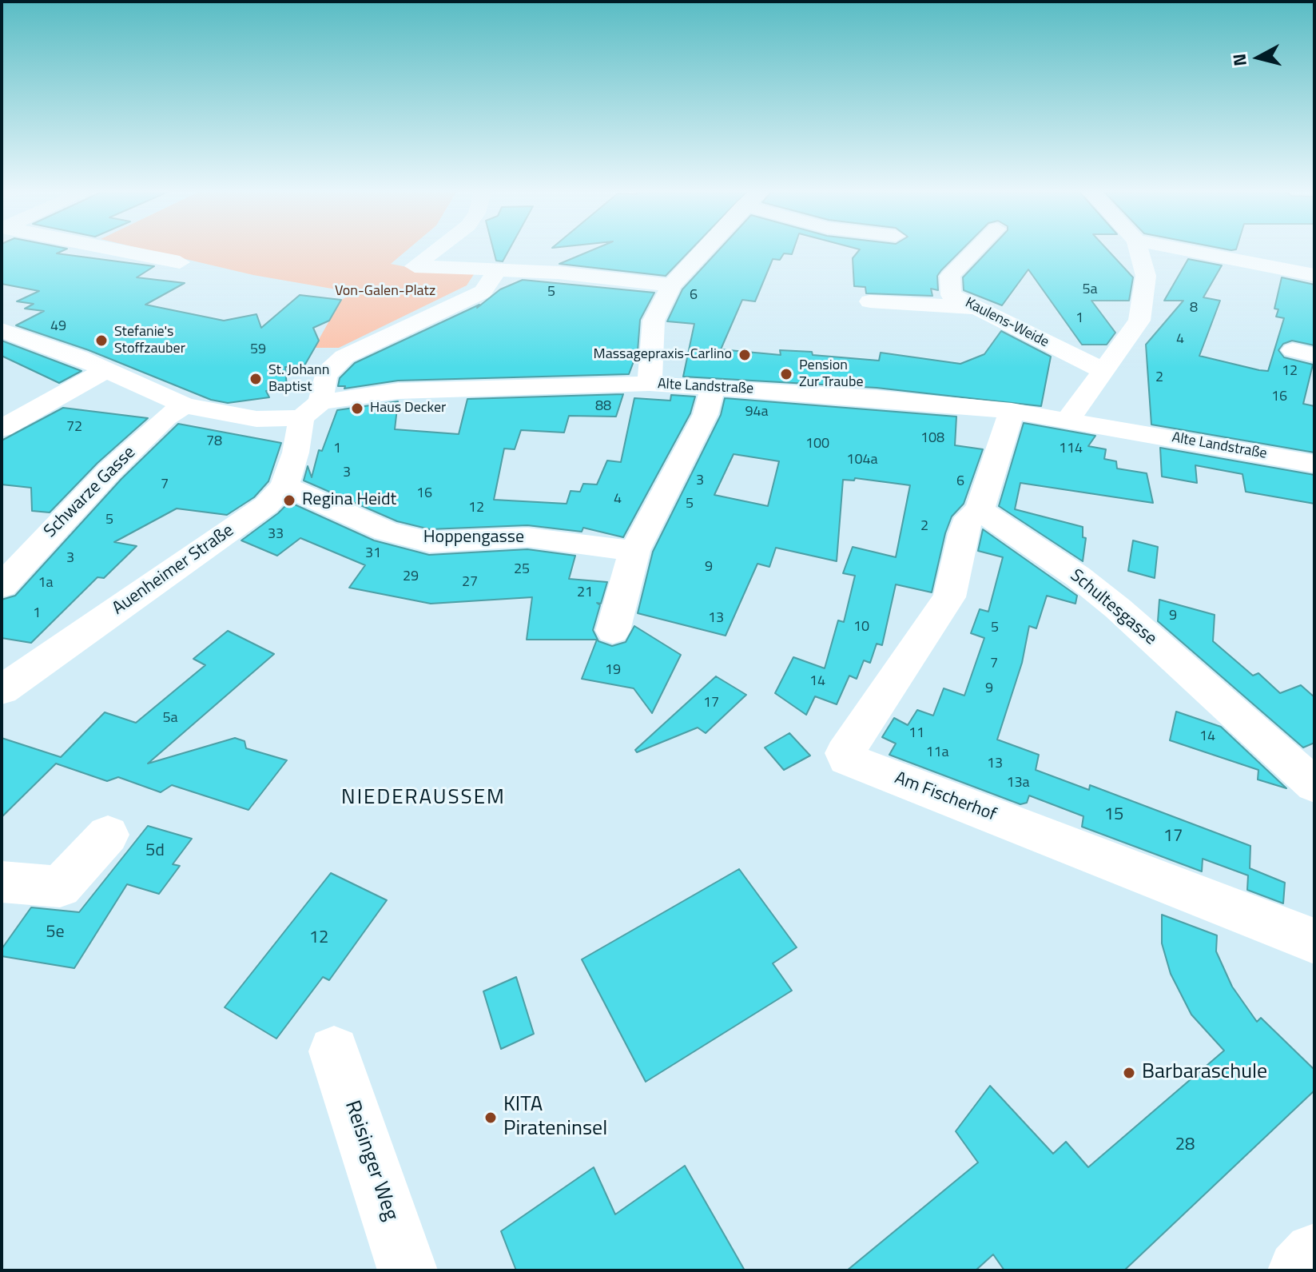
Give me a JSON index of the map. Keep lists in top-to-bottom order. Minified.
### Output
{"streets":{"street":["Kaulens-Weide","Alte Landstraße","Schwarze Gasse","Hoppengasse","Auenheimer Straße","Schultesgasse","Am Fischerhof","Reisinger Weg"]},"crossings":[["Alte Landstraße","Schwarze Gasse"],["Alte Landstraße","Auenheimer Straße"],["Hoppengasse","Auenheimer Straße"],["Schultesgasse","Am Fischerhof"]],"districts":["NIEDERAUSSEM"],"parks":["Von-Galen-Platz"],"places":["Stefanie's Stoffzauber","Massagepraxis-Carlino","Pension Zur Traube","St. Johann Baptist","Haus Decker","Regina Heidt","Barbaraschule","KITA Pirateninsel"],"house_numbers":["5a","5","6","8","1","49","4","59","12","2","16","88","94a","72","108","78","100","1","114","104a","3","3","6","7","16","4","5","12","5","2","33","31","3","9","25","29","27","1a","21","1","9","13","10","5","7","19","14","9","17","5a","11","14","11a","13","13a","15","17","5d","5e","12","28"],"north":"left"}
